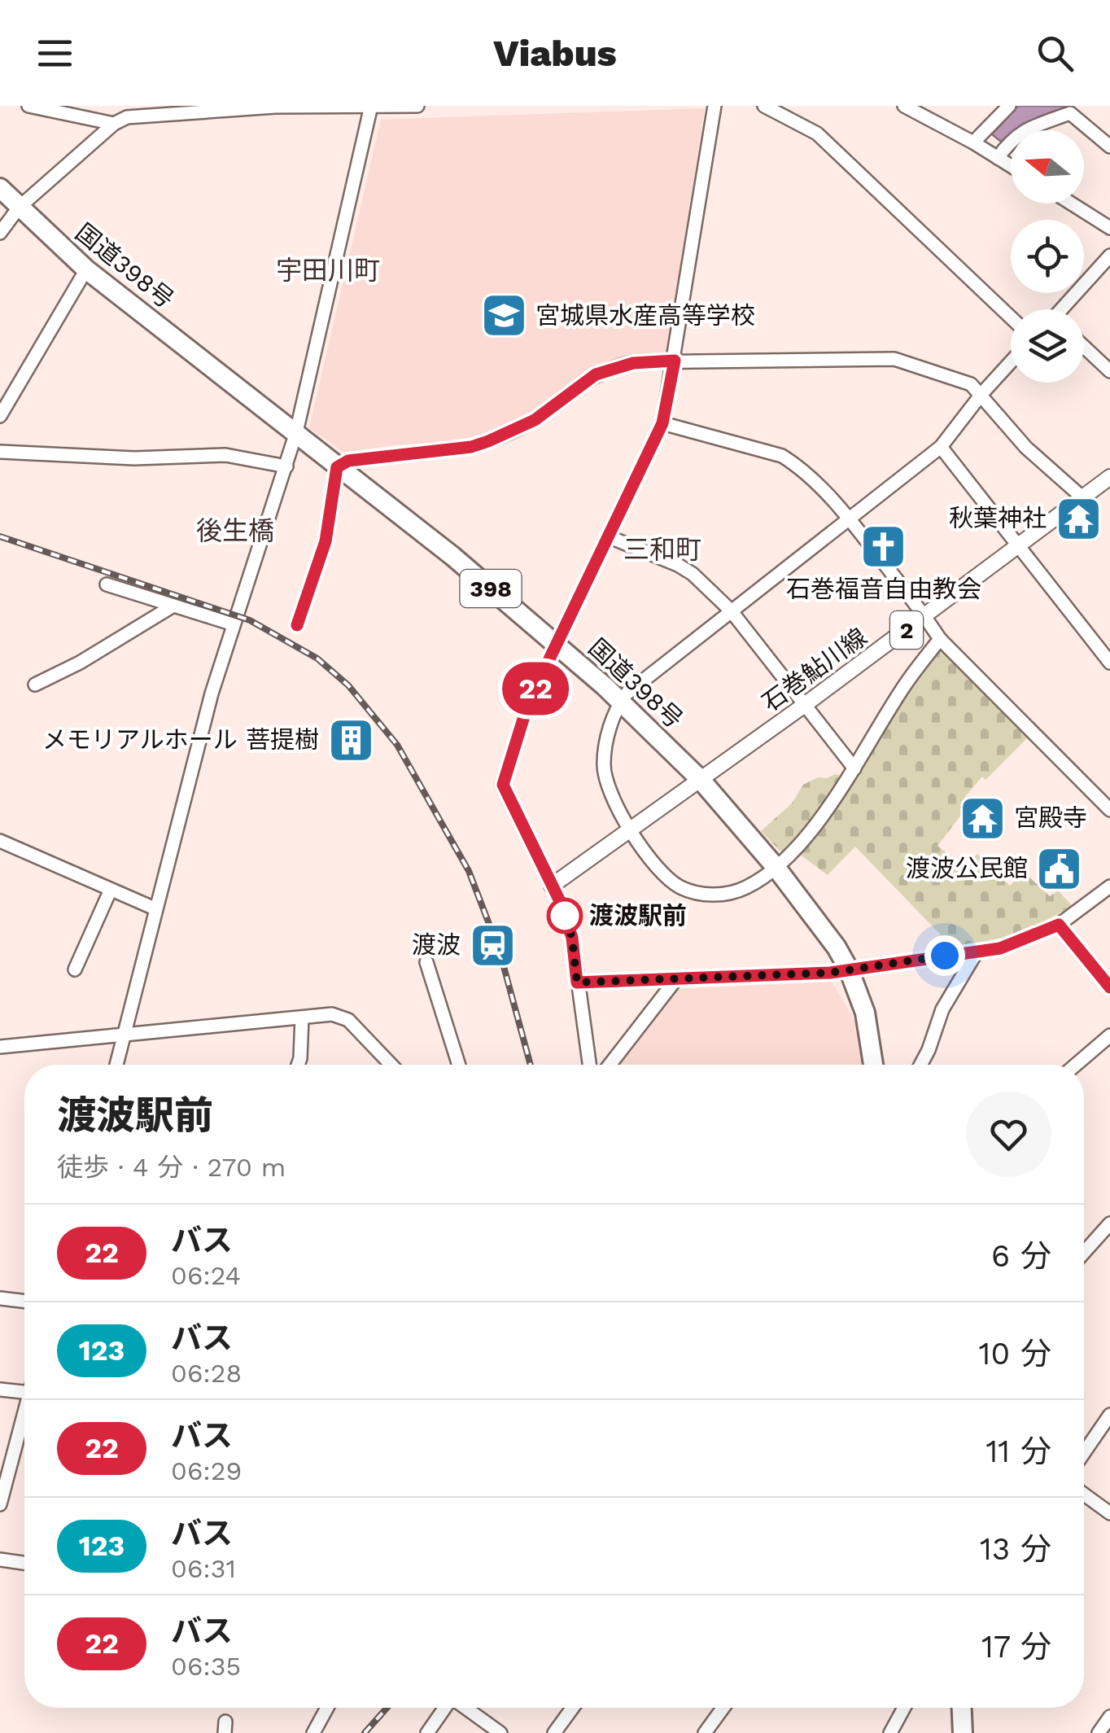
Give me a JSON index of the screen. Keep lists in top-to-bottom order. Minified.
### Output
{"streets":{"highway":["国道398号","398"],"main road":["2","石巻鮎川線"]},"crossings":[["国道398号","石巻鮎川線"]],"districts":["宇田川町","後生橋","三和町"],"places":{"school or university":["宮城県水産高等学校"],"temple":["秋葉神社","宮殿寺"],"church":["石巻福音自由教会"],"building":["メモリアルホール 菩提樹"],"public building":["渡波公民館"],"other":["渡波駅前"],"station":["渡波"]},"lines":["bus line 22"],"north":"left","page":{"header":"Viabus","on_map":"22","heading":["渡波駅前","徒歩 · 4 分 · 270 m"],"list":[{"mark":"22","name":"バス","note":"06:24","value":"6 分"},{"mark":"123","name":"バス","note":"06:28","value":"10 分"},{"mark":"22","name":"バス","note":"06:29","value":"11 分"},{"mark":"123","name":"バス","note":"06:31","value":"13 分"},{"mark":"22","name":"バス","note":"06:35","value":"17 分"}]}}
